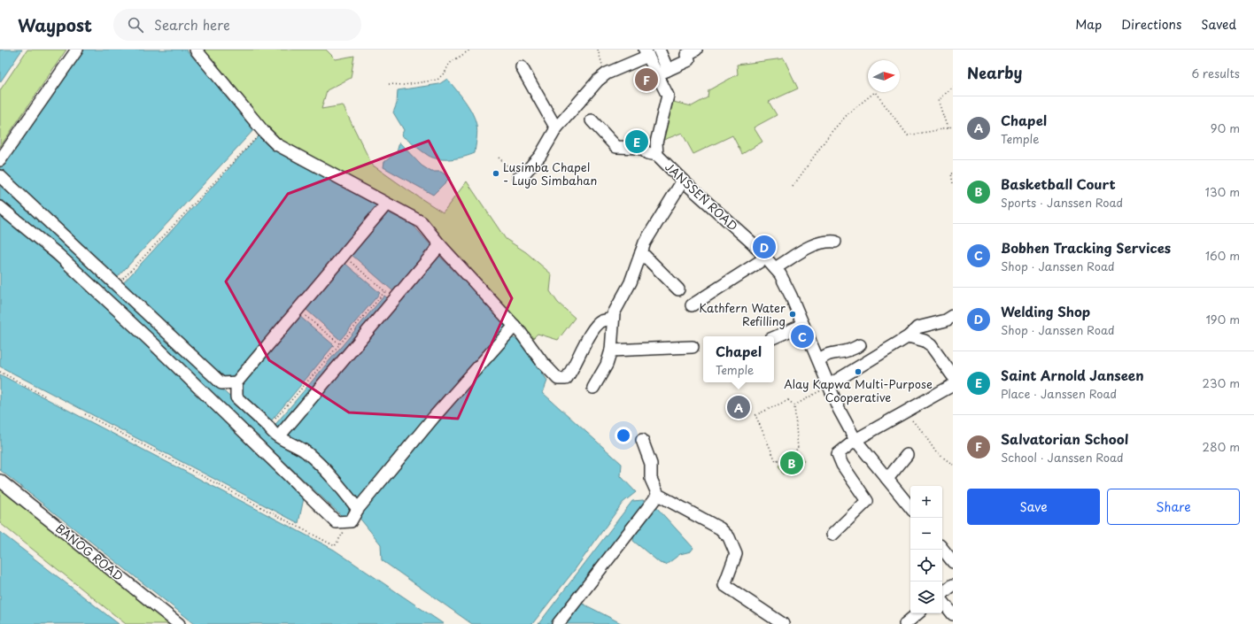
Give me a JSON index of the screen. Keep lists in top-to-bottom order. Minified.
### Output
{"streets":{"street":["JANSSEN ROAD","BANOG ROAD"]},"places":["Lusimba Chapel - Luyo Simbahan","Kathfern Water Refilling","Alay Kapwa Multi-Purpose Cooperative"],"north":"right","page":{"header":"Waypost","search":"Search here","nav":["Map","Directions","Saved"],"heading":["Nearby","6 results"],"pins":["F","E","D","C","A","B"],"list":[{"mark":"A","name":"Chapel","note":"Temple","value":"90 m"},{"mark":"B","name":"Basketball Court","note":"Sports · Janssen Road","value":"130 m"},{"mark":"C","name":"Bobhen Tracking Services","note":"Shop · Janssen Road","value":"160 m"},{"mark":"D","name":"Welding Shop","note":"Shop · Janssen Road","value":"190 m"},{"mark":"E","name":"Saint Arnold Janseen","note":"Place · Janssen Road","value":"230 m"},{"mark":"F","name":"Salvatorian School","note":"School · Janssen Road","value":"280 m"}],"popup":["Chapel","Temple"],"buttons":["Save","Share"],"map_buttons":["+","−"]}}
